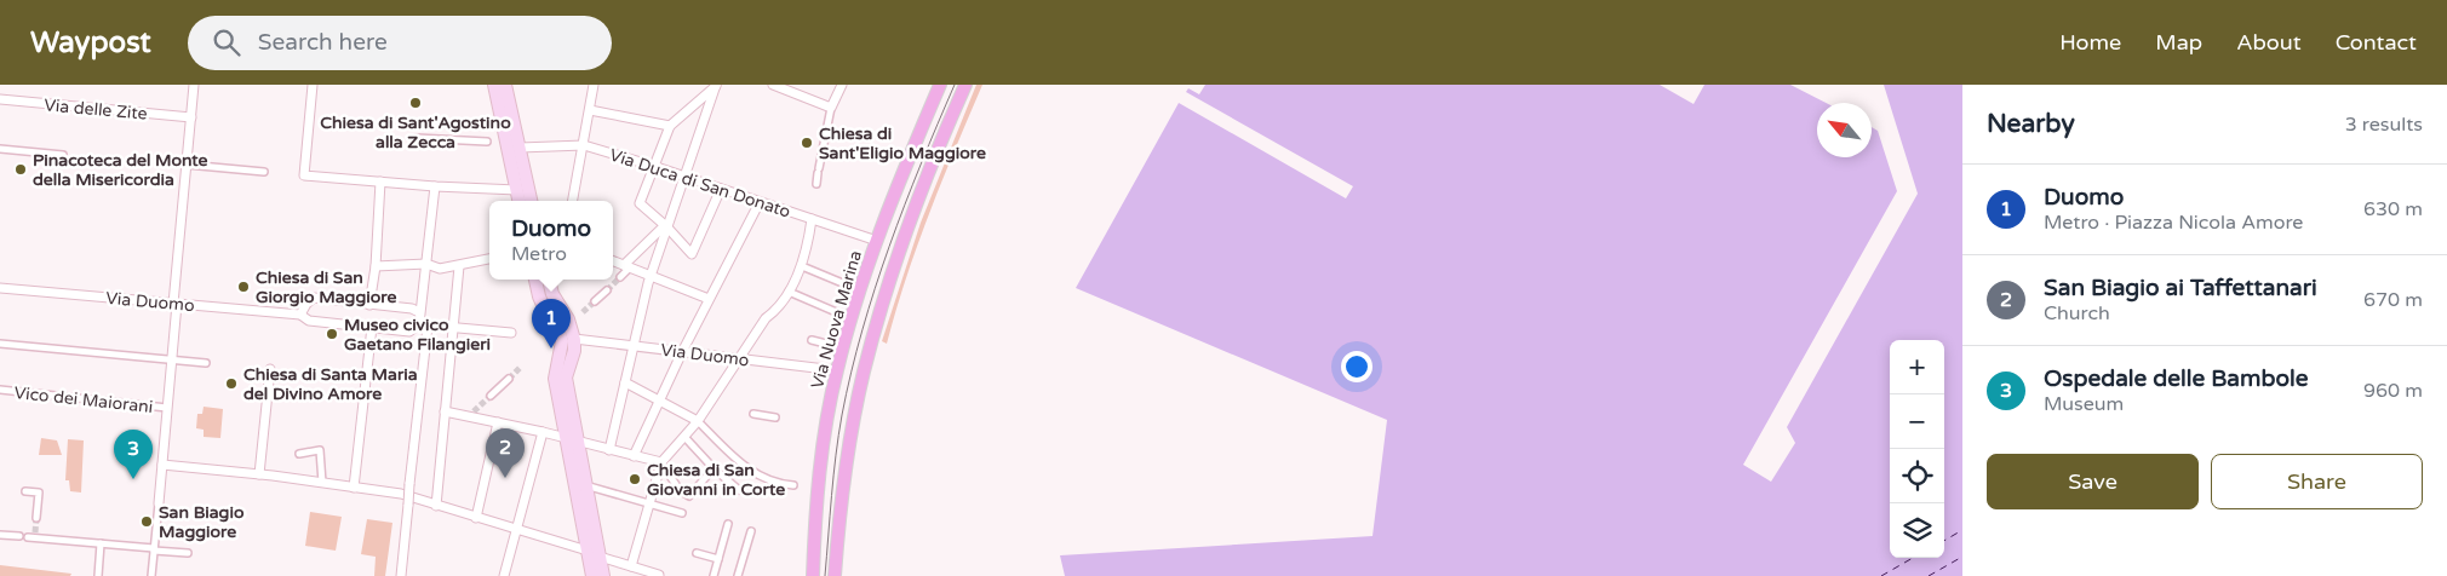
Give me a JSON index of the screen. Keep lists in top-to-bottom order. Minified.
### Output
{"streets":{"main road":["Via Nuova Marina"],"street":["Via delle Zite","Via Duca di San Donato","Via Duomo","Vico dei Maiorani"]},"crossings":[["Via Duca di San Donato","Via Nuova Marina"],["Via Duomo","Via Nuova Marina"]],"places":["Chiesa di Sant'Agostino alla Zecca","Chiesa di Sant'Eligio Maggiore","Pinacoteca del Monte della Misericordia","Chiesa di San Giorgio Maggiore","Museo civico Gaetano Filangieri","Chiesa di Santa Maria del Divino Amore","Chiesa di San Giovanni in Corte","San Biagio Maggiore"],"north":"top left","page":{"header":"Waypost","search":"Search here","nav":["Home","Map","About","Contact"],"heading":["Nearby","3 results"],"list":[{"mark":"1","name":"Duomo","note":"Metro · Piazza Nicola Amore","value":"630 m"},{"mark":"2","name":"San Biagio ai Taffettanari","note":"Church","value":"670 m"},{"mark":"3","name":"Ospedale delle Bambole","note":"Museum","value":"960 m"}],"popup":["Duomo","Metro"],"pins":["1","2","3"],"map_buttons":["+","−"],"buttons":["Save","Share"]}}
